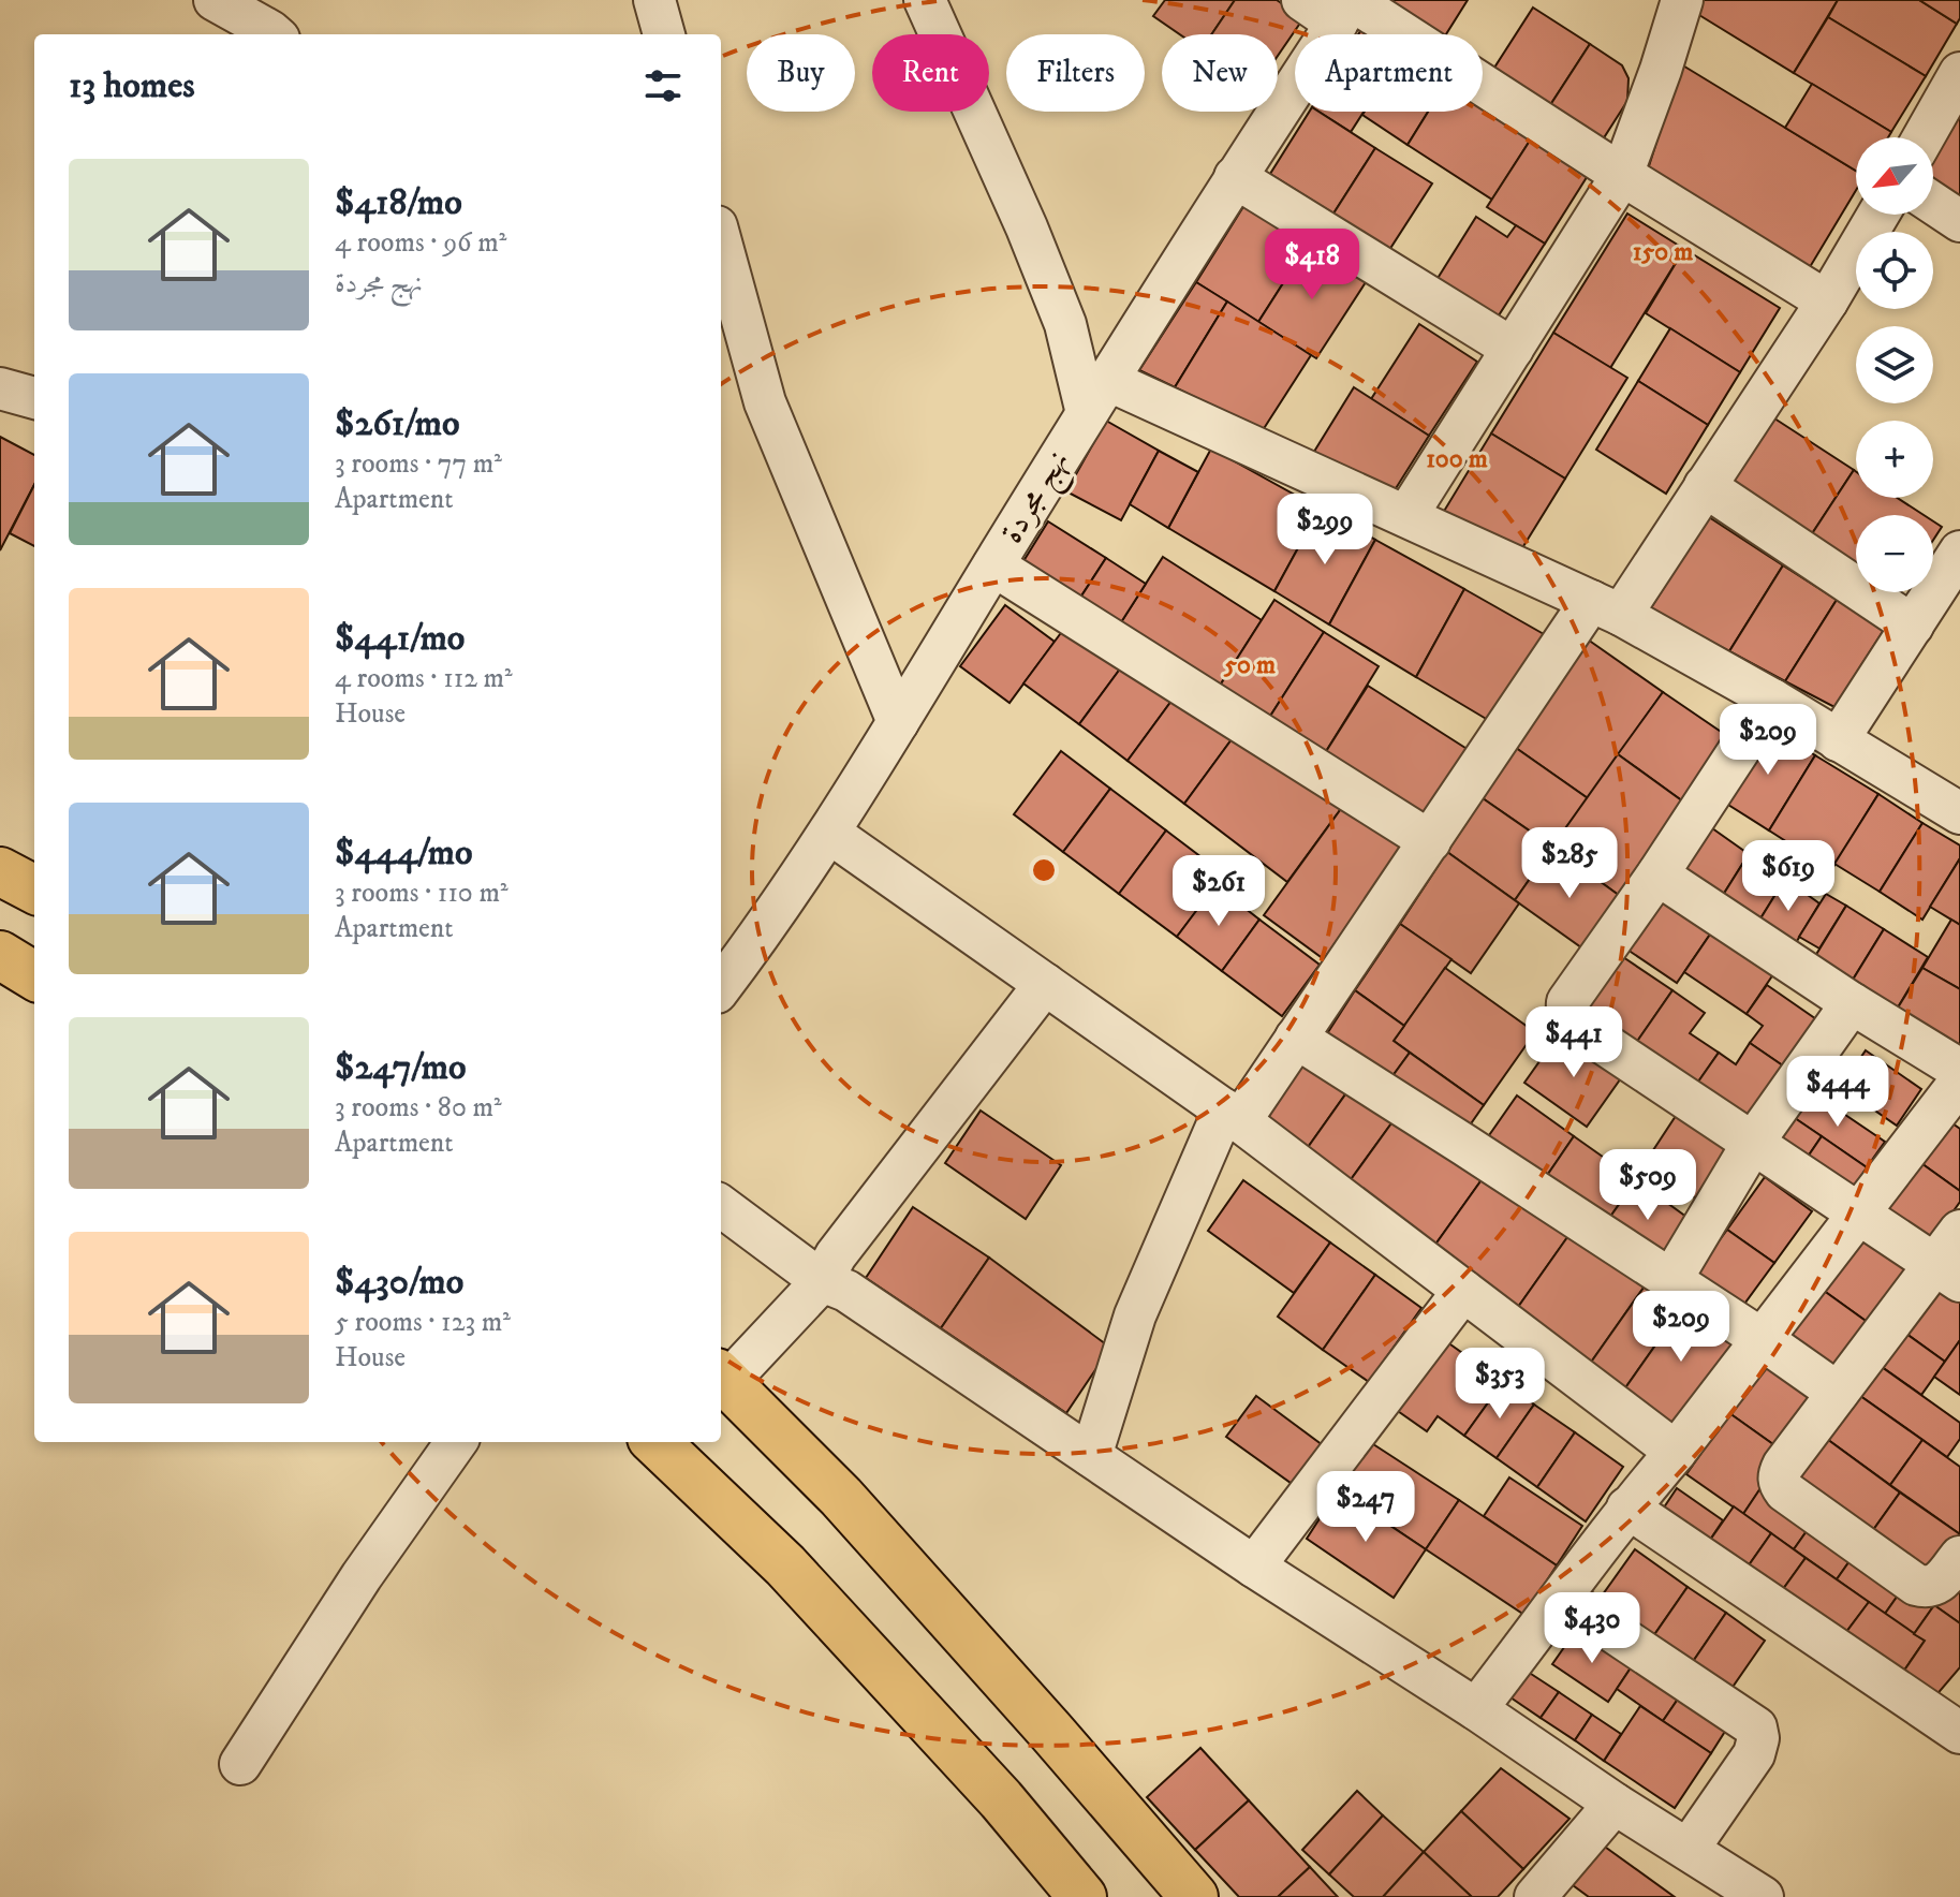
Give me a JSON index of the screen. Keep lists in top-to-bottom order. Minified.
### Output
{"streets":{"street":["نهج مجردة"]},"north":"bottom left","page":{"chip":["Buy","Rent","Filters","New","Apartment"],"heading":"13 homes","map_buttons":["+","−"],"list":[{"name":"$418/mo","note":"4 rooms · 96 m² · نهج مجردة"},{"name":"$261/mo","note":"3 rooms · 77 m² · Apartment"},{"name":"$441/mo","note":"4 rooms · 112 m² · House"},{"name":"$444/mo","note":"3 rooms · 110 m² · Apartment"},{"name":"$247/mo","note":"3 rooms · 80 m² · Apartment"},{"name":"$430/mo","note":"5 rooms · 123 m² · House"}],"price":["$418","$299","$209","$285","$619","$261","$441","$444","$509","$209","$353","$247","$430"]},"rings":["150 m","100 m","50 m"]}
